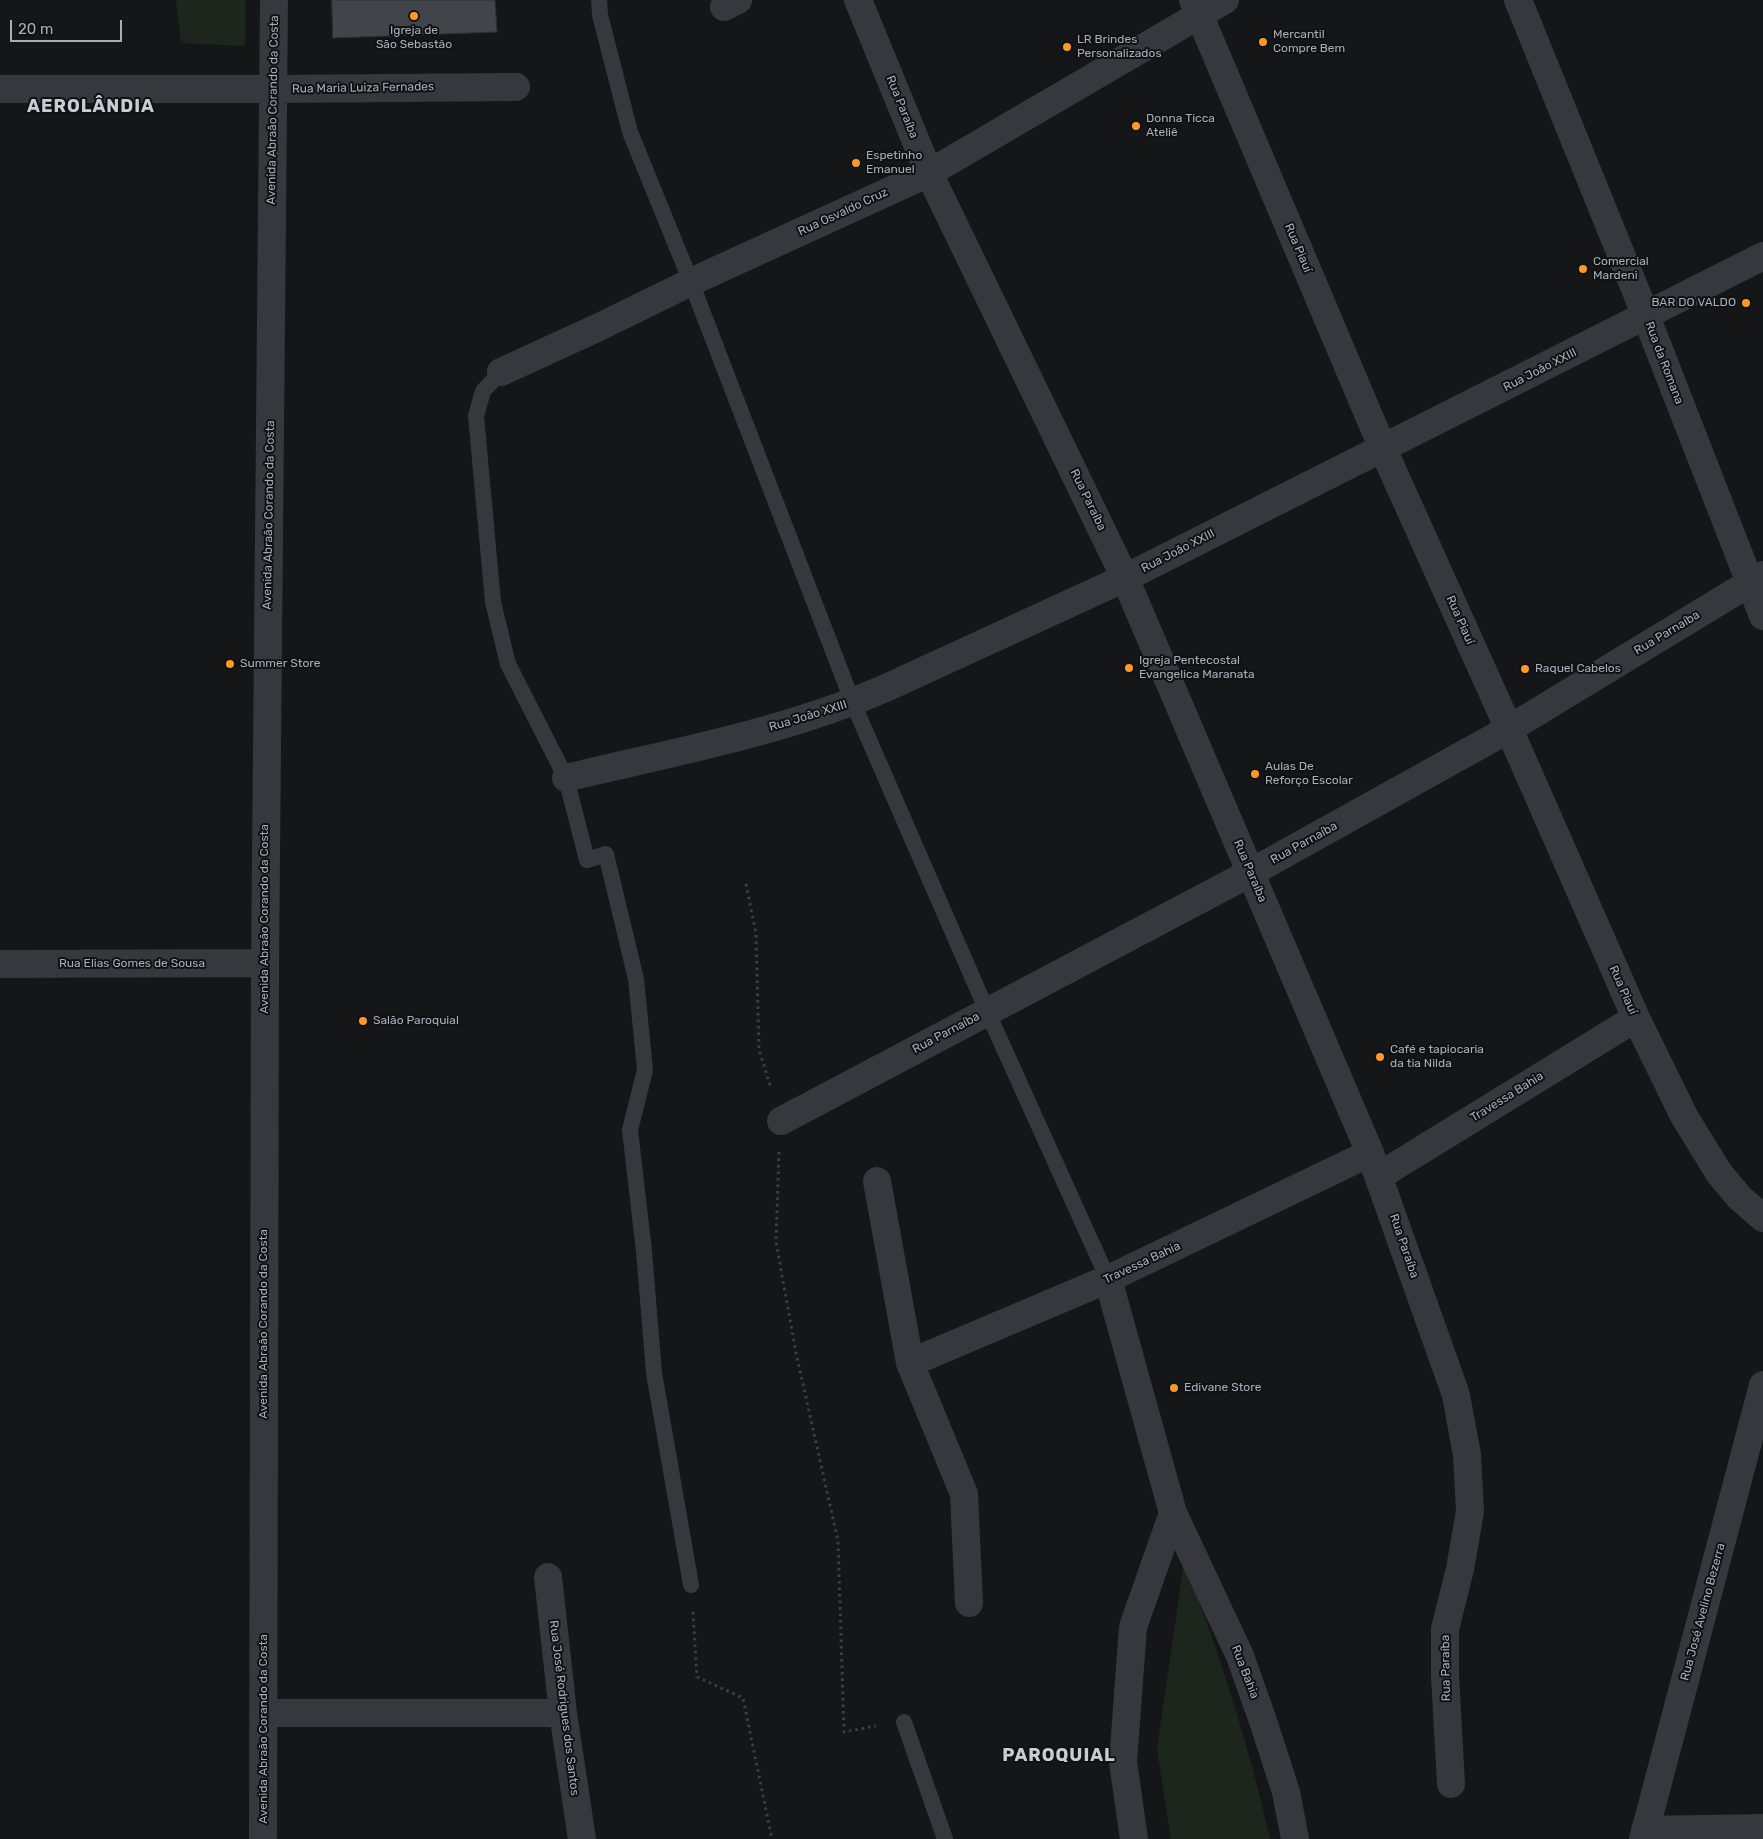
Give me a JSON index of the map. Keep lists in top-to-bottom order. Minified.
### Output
{"streets":{"street":["Rua Maria Luiza Fernades","Rua Paraíba","Avenida Abraão Corando da Costa","Rua Osvaldo Cruz","Rua Piauí","Rua da Romana","Rua João XXIII","Rua Parnaíba","Rua Elias Gomes de Sousa","Travessa Bahia","Rua José Avelino Bezerra","Rua Bahia","Rua José Rodrigues dos Santos"]},"crossings":[["Rua Maria Luiza Fernades","Avenida Abraão Corando da Costa"],["Rua Paraíba","Rua Osvaldo Cruz"],["Rua Paraíba","Rua João XXIII"],["Rua Paraíba","Rua Parnaíba"],["Rua Paraíba","Travessa Bahia"],["Avenida Abraão Corando da Costa","Rua Elias Gomes de Sousa"],["Rua Osvaldo Cruz","Rua Piauí"],["Rua Piauí","Rua João XXIII"],["Rua Piauí","Rua Parnaíba"],["Rua Piauí","Travessa Bahia"],["Rua da Romana","Rua João XXIII"],["Rua da Romana","Rua Parnaíba"],["Travessa Bahia","Rua Bahia"]],"districts":["AEROLÂNDIA","PAROQUIAL"],"places":["Igreja de São Sebastâo","Mercantil Compre Bem","LR Brindes Personalizados","Donna Ticca Ateliê","Espetinho Emanuel","Comercial Mardeni","BAR DO VALDO","Summer Store","Igreja Pentecostal Evangelica Maranata","Raquel Cabelos","Aulas De Reforço Escolar","Salão Paroquial","Café e tapiocaria da tia Nilda","Edivane Store"],"scale_bar":"20 m"}
